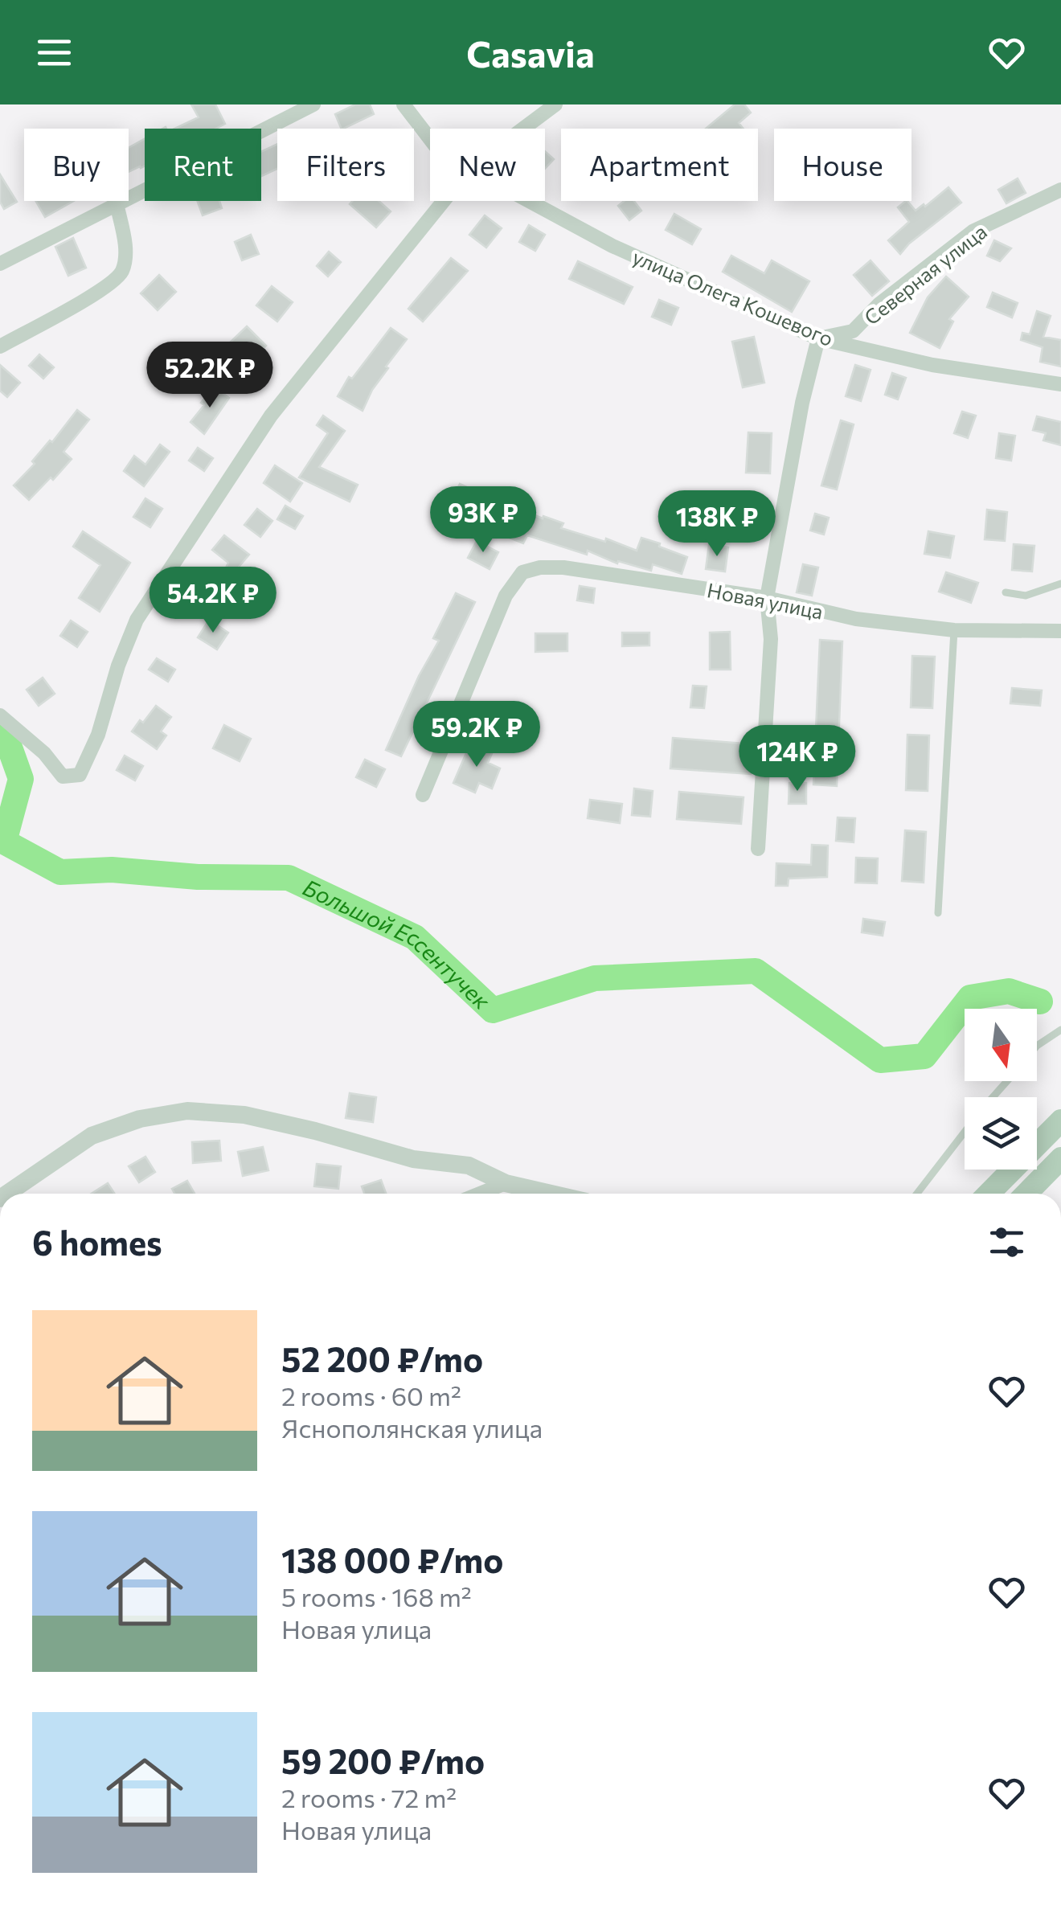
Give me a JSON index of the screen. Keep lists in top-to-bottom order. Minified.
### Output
{"streets":{"street":["Северная улица","улица Олега Кошевого","Новая улица"]},"crossings":[["Северная улица","улица Олега Кошевого"]],"water":["Большой Ессентучек"],"north":"bottom","page":{"header":"Casavia","chip":["Buy","Rent","Filters","New","Apartment","House"],"price":["52.2K ₽","93K ₽","138K ₽","54.2K ₽","59.2K ₽","124K ₽"],"heading":"6 homes","list":[{"name":"52 200 ₽/mo","note":"2 rooms · 60 m² · Яснополянская улица"},{"name":"138 000 ₽/mo","note":"5 rooms · 168 m² · Новая улица"},{"name":"59 200 ₽/mo","note":"2 rooms · 72 m² · Новая улица"}]}}
